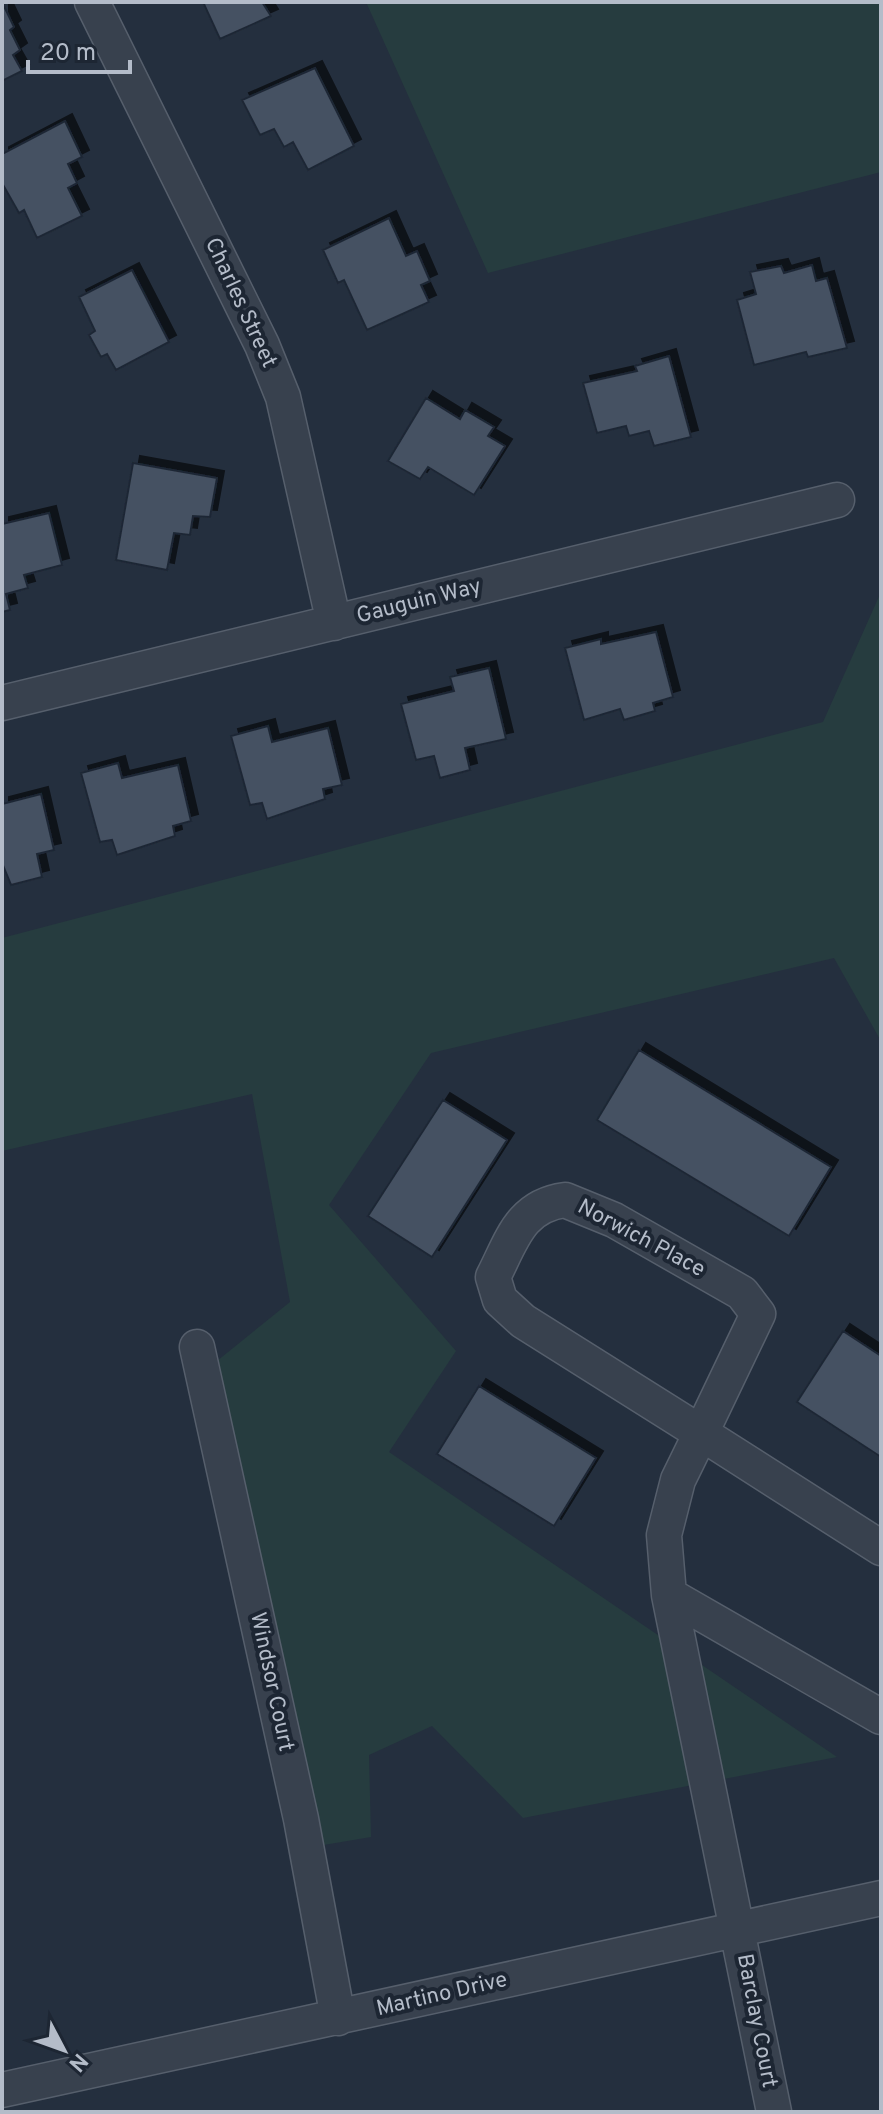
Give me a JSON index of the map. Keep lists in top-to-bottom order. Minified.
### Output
{"streets":{"street":["Charles Street","Gauguin Way","Norwich Place","Windsor Court","Martino Drive","Barclay Court"]},"crossings":[["Charles Street","Gauguin Way"],["Norwich Place","Martino Drive"],["Norwich Place","Barclay Court"],["Windsor Court","Martino Drive"],["Martino Drive","Barclay Court"]],"scale_bar":"20 m","north":"bottom right"}
